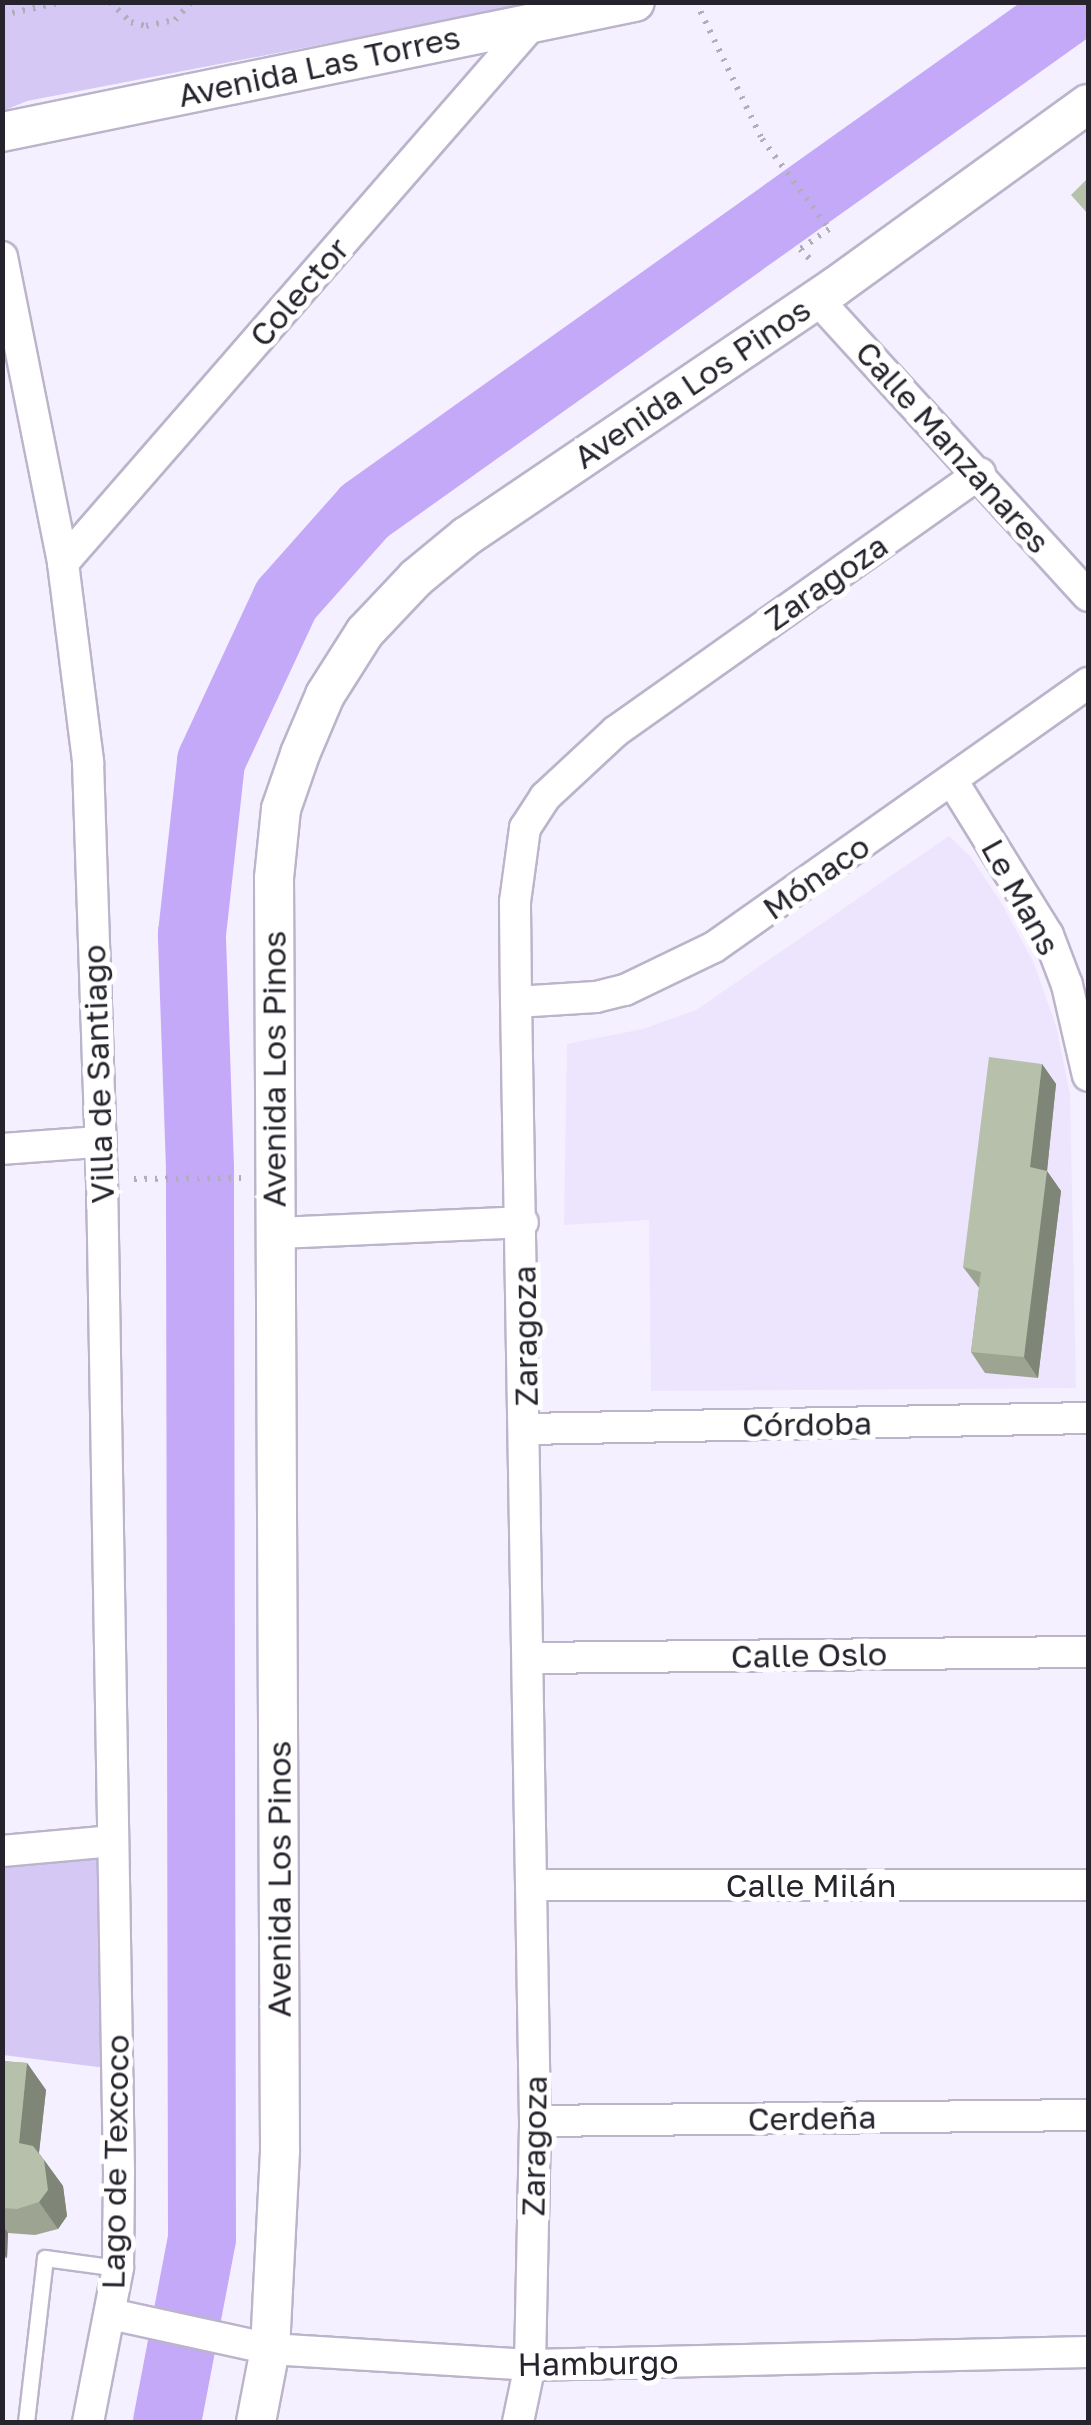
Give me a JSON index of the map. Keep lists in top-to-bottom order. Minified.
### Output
{"streets":{"street":["Avenida Las Torres","Colector","Avenida Los Pinos","Calle Manzanares","Zaragoza","Mónaco","Le Mans","Villa de Santiago","Córdoba","Calle Oslo","Calle Milán","Cerdeña","Lago de Texcoco","Hamburgo"]},"crossings":[["Avenida Las Torres","Colector"],["Colector","Villa de Santiago"],["Avenida Los Pinos","Calle Manzanares"],["Avenida Los Pinos","Hamburgo"],["Calle Manzanares","Zaragoza"],["Zaragoza","Mónaco"],["Zaragoza","Córdoba"],["Zaragoza","Calle Oslo"],["Zaragoza","Calle Milán"],["Zaragoza","Cerdeña"],["Zaragoza","Hamburgo"],["Mónaco","Le Mans"],["Villa de Santiago","Lago de Texcoco"],["Lago de Texcoco","Hamburgo"]]}
